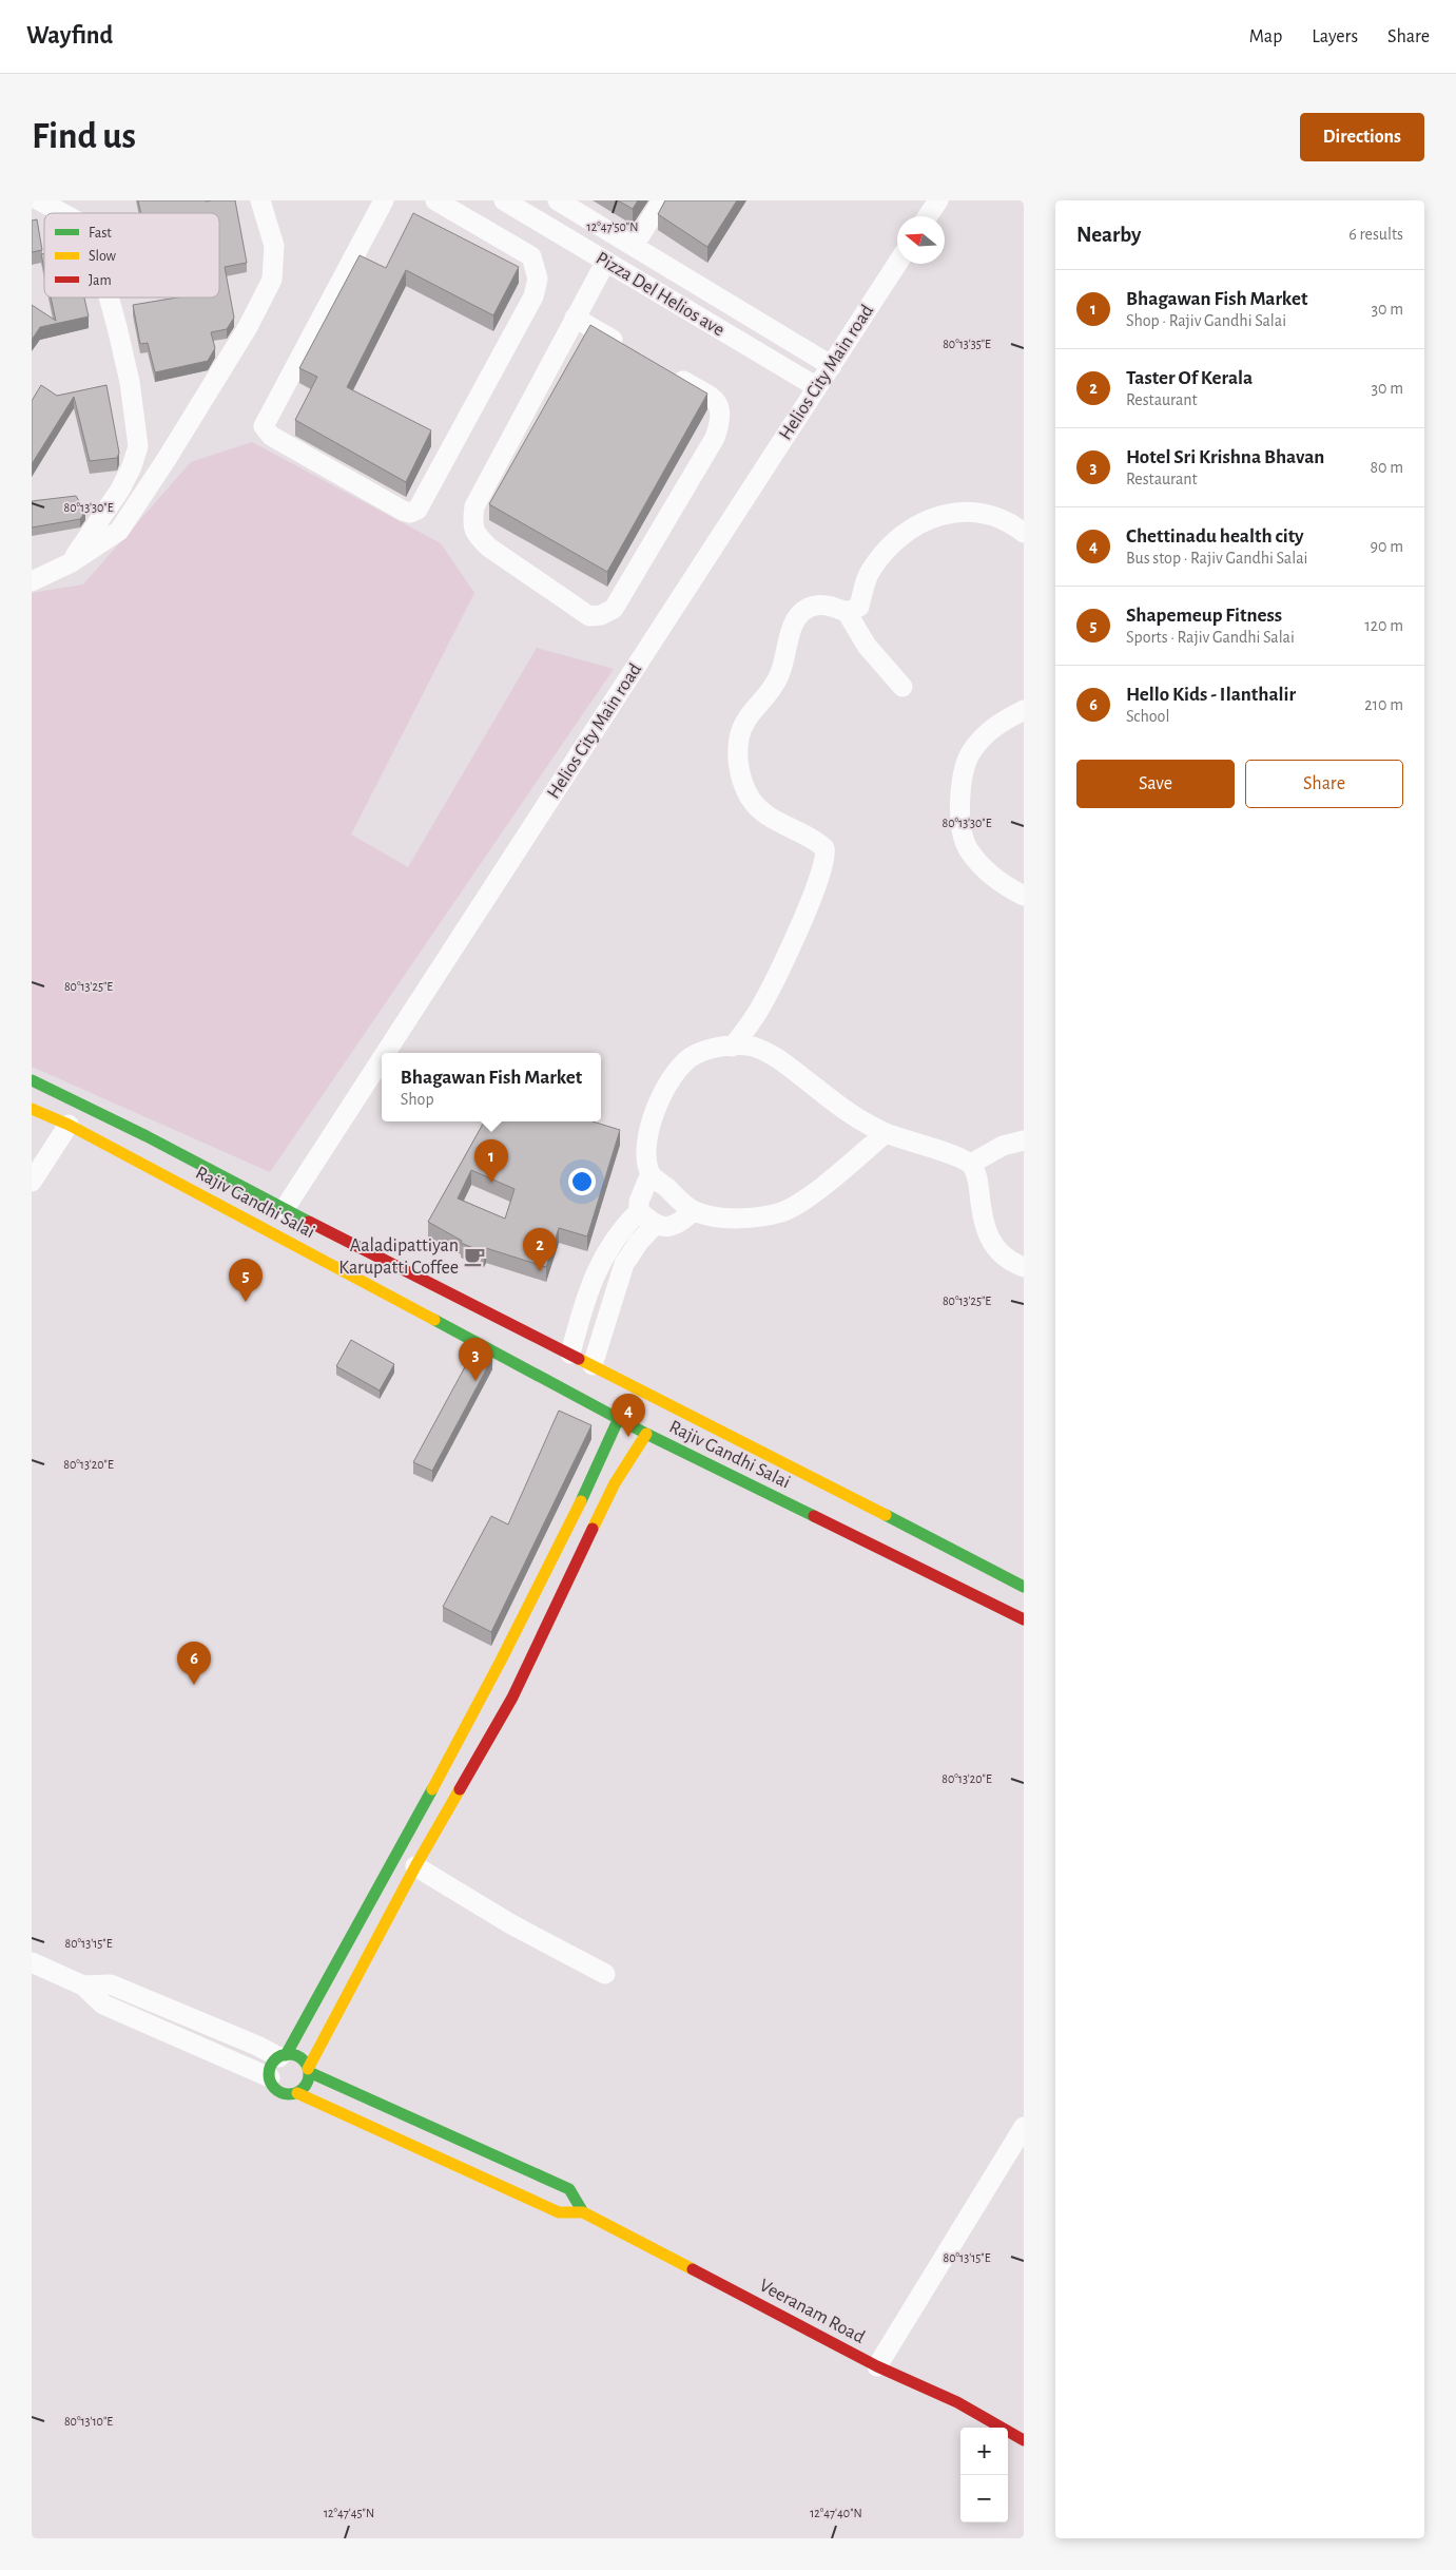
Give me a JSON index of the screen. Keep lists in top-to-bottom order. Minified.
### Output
{"streets":{"street":["Pizza Del Helios ave","Helios City Main road","Rajiv Gandhi Salai","Veeranam Road"]},"crossings":[["Pizza Del Helios ave","Helios City Main road"],["Helios City Main road","Rajiv Gandhi Salai"]],"places":{"cafe":["Aaladipattiyan Karupatti Coffee"]},"legend":["Fast","Slow","Jam"],"north":"left","page":{"header":"Wayfind","nav":["Map","Layers","Share"],"buttons":["Directions",["Save","Share"]],"title":"Find us","heading":["Nearby","6 results"],"list":[{"mark":"1","name":"Bhagawan Fish Market","note":"Shop · Rajiv Gandhi Salai","value":"30 m"},{"mark":"2","name":"Taster Of Kerala","note":"Restaurant","value":"30 m"},{"mark":"3","name":"Hotel Sri Krishna Bhavan","note":"Restaurant","value":"80 m"},{"mark":"4","name":"Chettinadu health city","note":"Bus stop · Rajiv Gandhi Salai","value":"90 m"},{"mark":"5","name":"Shapemeup Fitness","note":"Sports · Rajiv Gandhi Salai","value":"120 m"},{"mark":"6","name":"Hello Kids - Ilanthalir","note":"School","value":"210 m"}],"popup":["Bhagawan Fish Market","Shop"],"pins":["1","2","5","3","4","6"],"map_buttons":["+","−"]},"coordinates":["12°47'50\"N","80°13'35\"E","80°13'30\"E","80°13'25\"E","80°13'20\"E","80°13'15\"E","80°13'10\"E","12°47'45\"N","12°47'40\"N"]}
